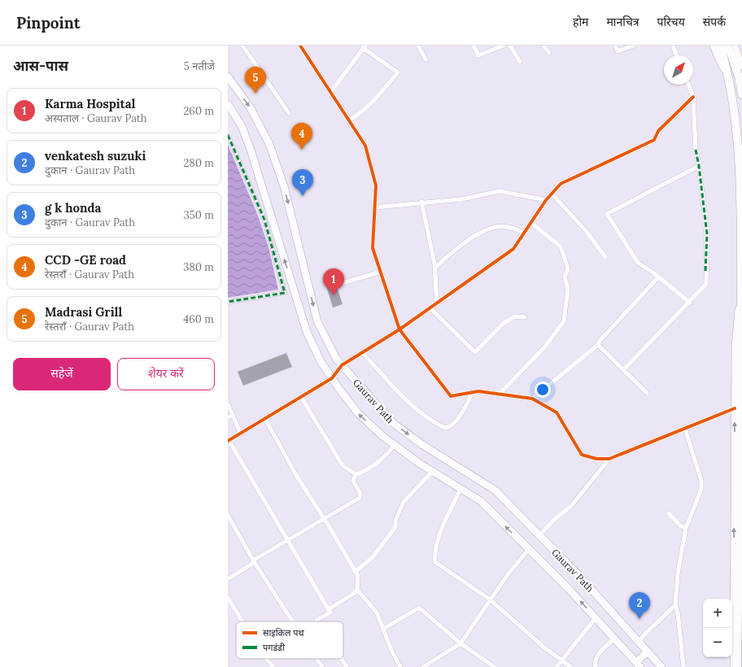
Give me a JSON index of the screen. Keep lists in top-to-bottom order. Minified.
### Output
{"streets":{"main road":["Gaurav Path"]},"legend":["साइकिल पथ","पगडंडी"],"north":"top right","page":{"header":"Pinpoint","nav":["होम","मानचित्र","परिचय","संपर्क"],"heading":["आस-पास","5 नतीजे"],"pins":["5","4","3","1","2"],"list":[{"mark":"1","name":"Karma Hospital","note":"अस्पताल · Gaurav Path","value":"260 m"},{"mark":"2","name":"venkatesh suzuki","note":"दुकान · Gaurav Path","value":"280 m"},{"mark":"3","name":"g k honda","note":"दुकान · Gaurav Path","value":"350 m"},{"mark":"4","name":"CCD -GE road","note":"रेस्तराँ · Gaurav Path","value":"380 m"},{"mark":"5","name":"Madrasi Grill","note":"रेस्तराँ · Gaurav Path","value":"460 m"}],"buttons":["सहेजें","शेयर करें"],"map_buttons":["+","−"]}}
